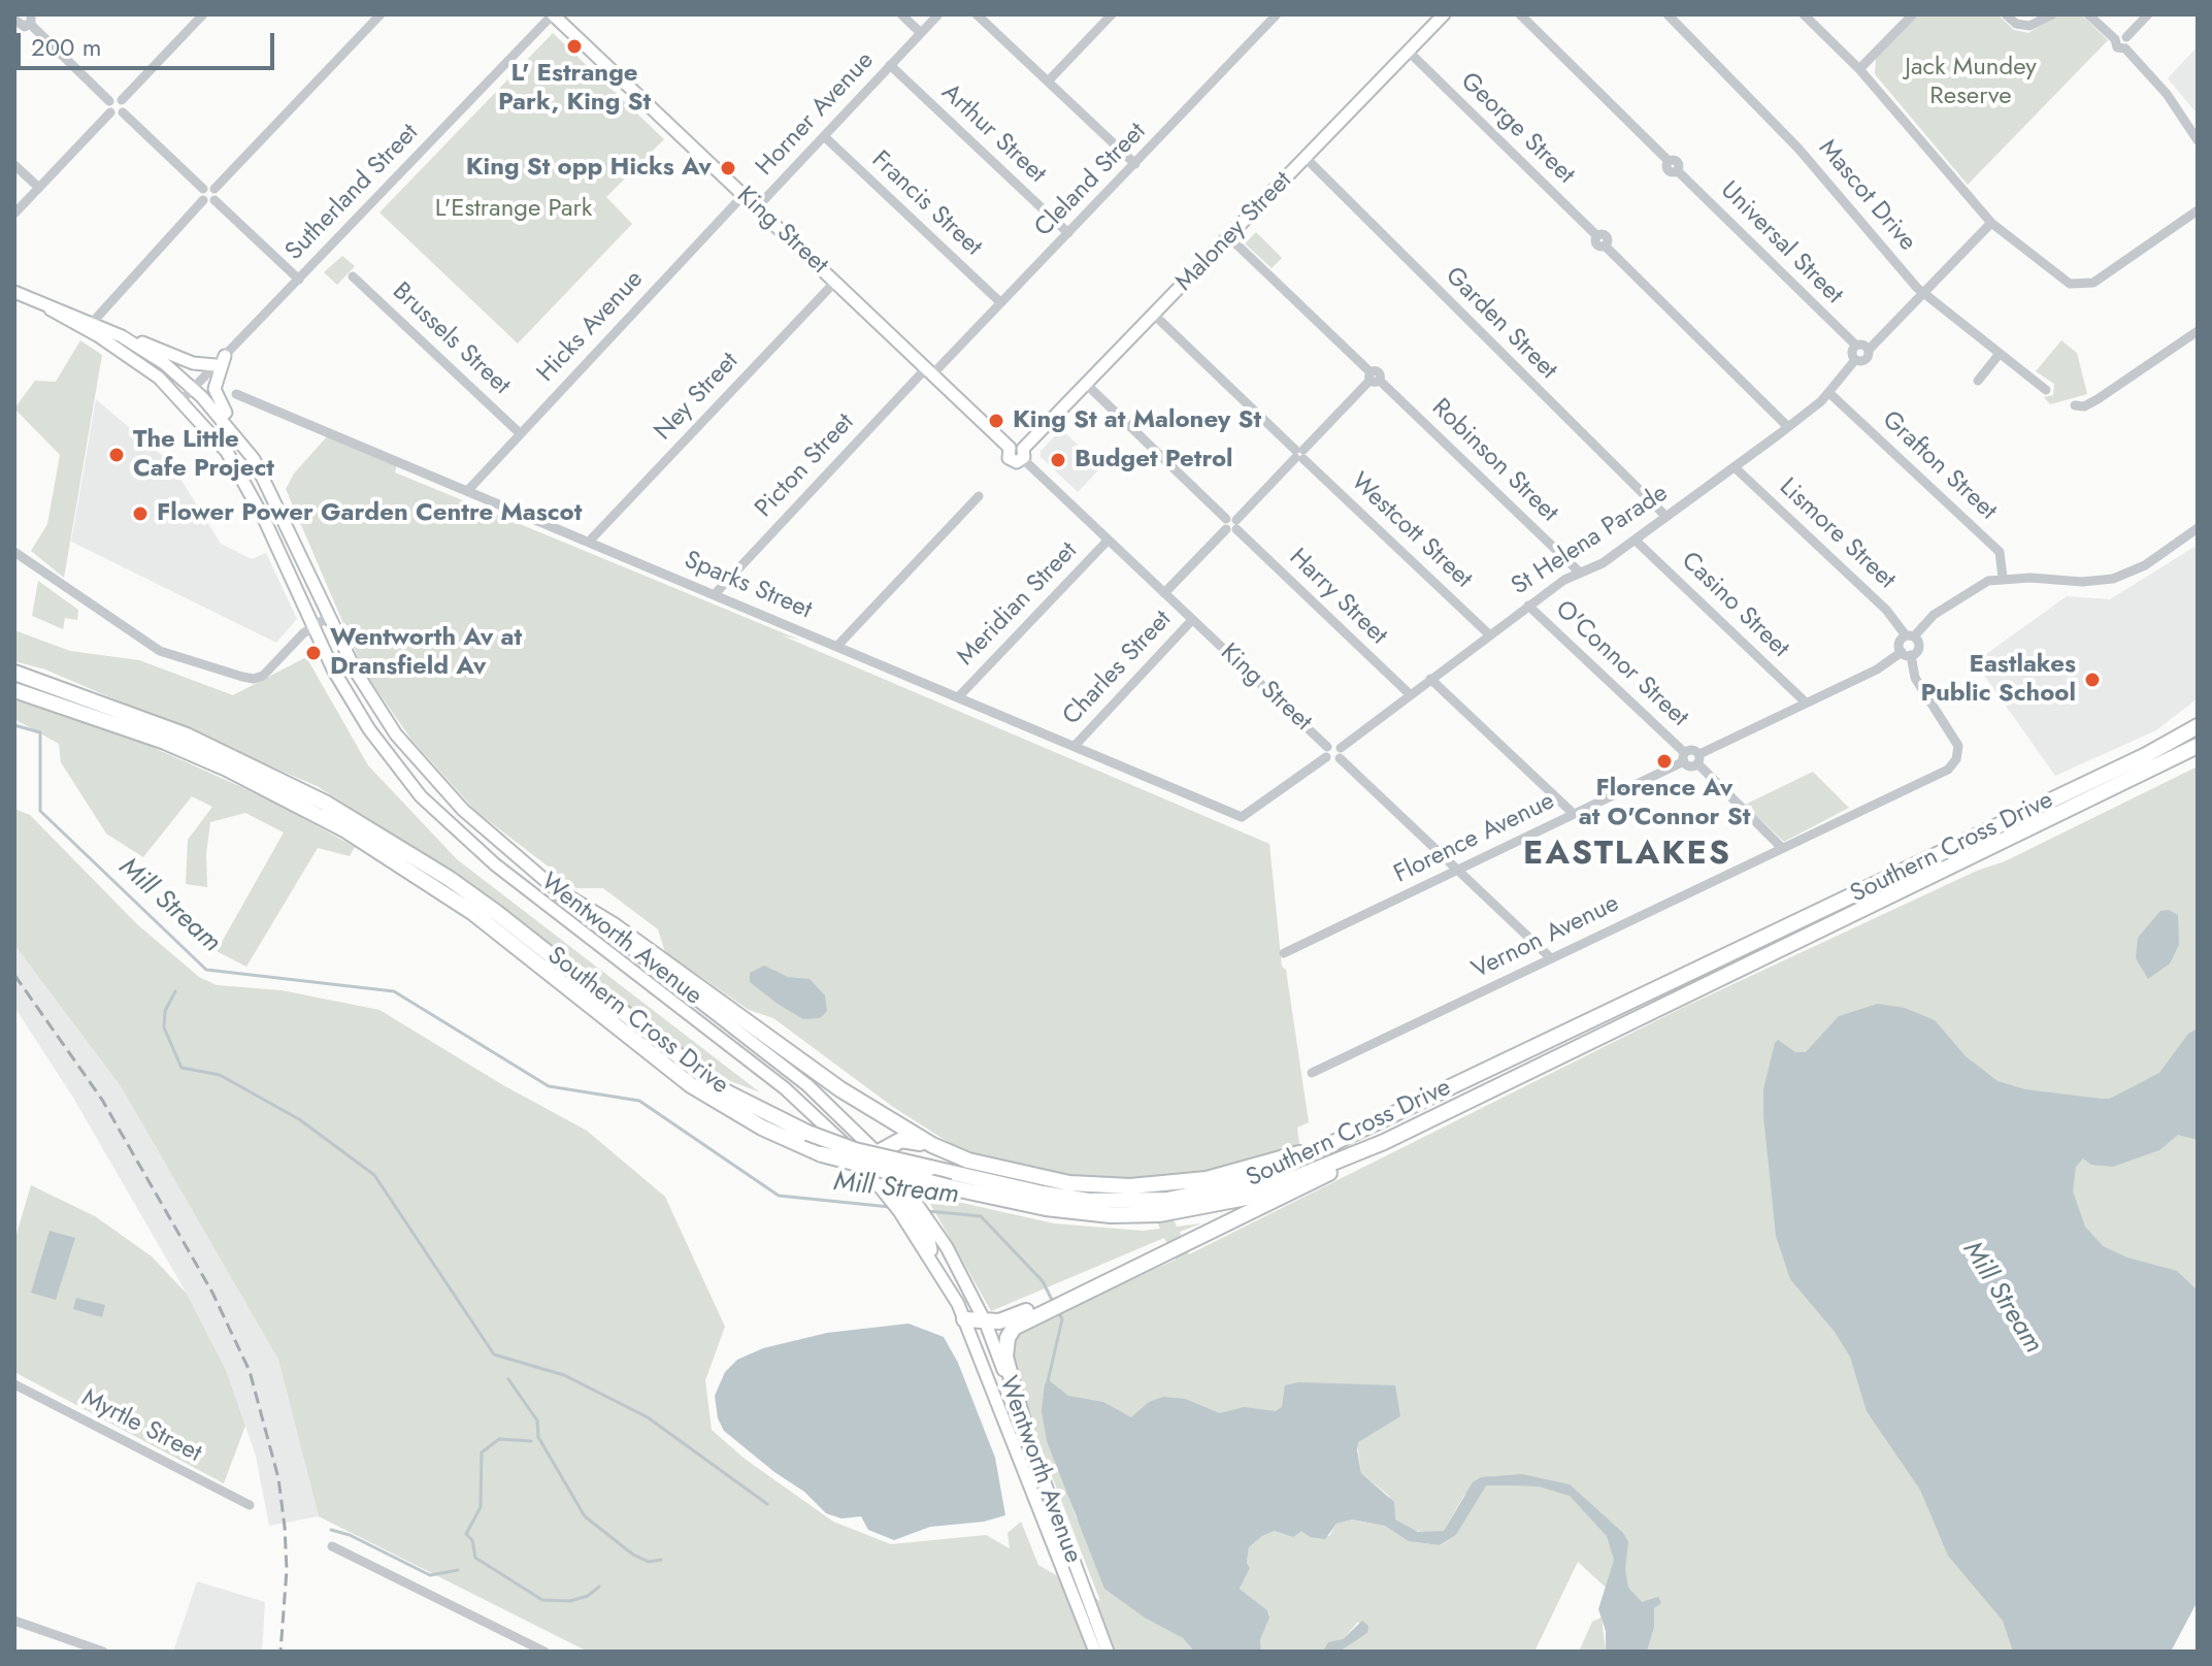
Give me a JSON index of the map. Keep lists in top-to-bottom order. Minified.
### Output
{"streets":{"highway":["Southern Cross Drive"],"main road":["King Street","Maloney Street","Wentworth Avenue"],"street":["Horner Avenue","George Street","Arthur Street","Cleland Street","Sutherland Street","Mascot Drive","Francis Street","Universal Street","Garden Street","Hicks Avenue","Brussels Street","Ney Street","Robinson Street","Picton Street","Grafton Street","Westcott Street","Lismore Street","St Helena Parade","Sparks Street","Harry Street","Meridian Street","Casino Street","O'Connor Street","Charles Street","Florence Avenue","Vernon Avenue","Myrtle Street"]},"crossings":[["Horner Avenue","Arthur Street"],["Horner Avenue","Francis Street"],["Horner Avenue","King Street"],["George Street","Maloney Street"],["George Street","St Helena Parade"],["Arthur Street","Cleland Street"],["Cleland Street","Francis Street"],["Cleland Street","King Street"],["Cleland Street","Picton Street"],["Sutherland Street","King Street"],["Sutherland Street","Wentworth Avenue"],["King Street","Maloney Street"],["King Street","Hicks Avenue"],["King Street","Ney Street"],["King Street","Picton Street"],["King Street","Sparks Street"],["King Street","Meridian Street"],["King Street","Charles Street"],["Maloney Street","Garden Street"],["Maloney Street","Robinson Street"],["Maloney Street","Westcott Street"],["Maloney Street","Harry Street"],["Universal Street","St Helena Parade"],["Garden Street","St Helena Parade"],["Hicks Avenue","Brussels Street"],["Hicks Avenue","Sparks Street"],["Ney Street","Sparks Street"],["Robinson Street","St Helena Parade"],["Picton Street","Sparks Street"],["Grafton Street","St Helena Parade"],["Westcott Street","St Helena Parade"],["Lismore Street","St Helena Parade"],["St Helena Parade","Harry Street"],["St Helena Parade","Casino Street"],["St Helena Parade","O'Connor Street"],["Sparks Street","Meridian Street"],["Sparks Street","Charles Street"],["O'Connor Street","Florence Avenue"]],"districts":["EASTLAKES"],"water":["Mill Stream"],"parks":["Jack Mundey Reserve","L'Estrange Park"],"places":["L' Estrange Park, King St","King St opp Hicks Av","King St at Maloney St","The Little Cafe Project","Budget Petrol","Flower Power Garden Centre Mascot","Wentworth Av at Dransfield Av","Eastlakes Public School","Florence Av at O'Connor St"],"scale_bar":"200 m"}
